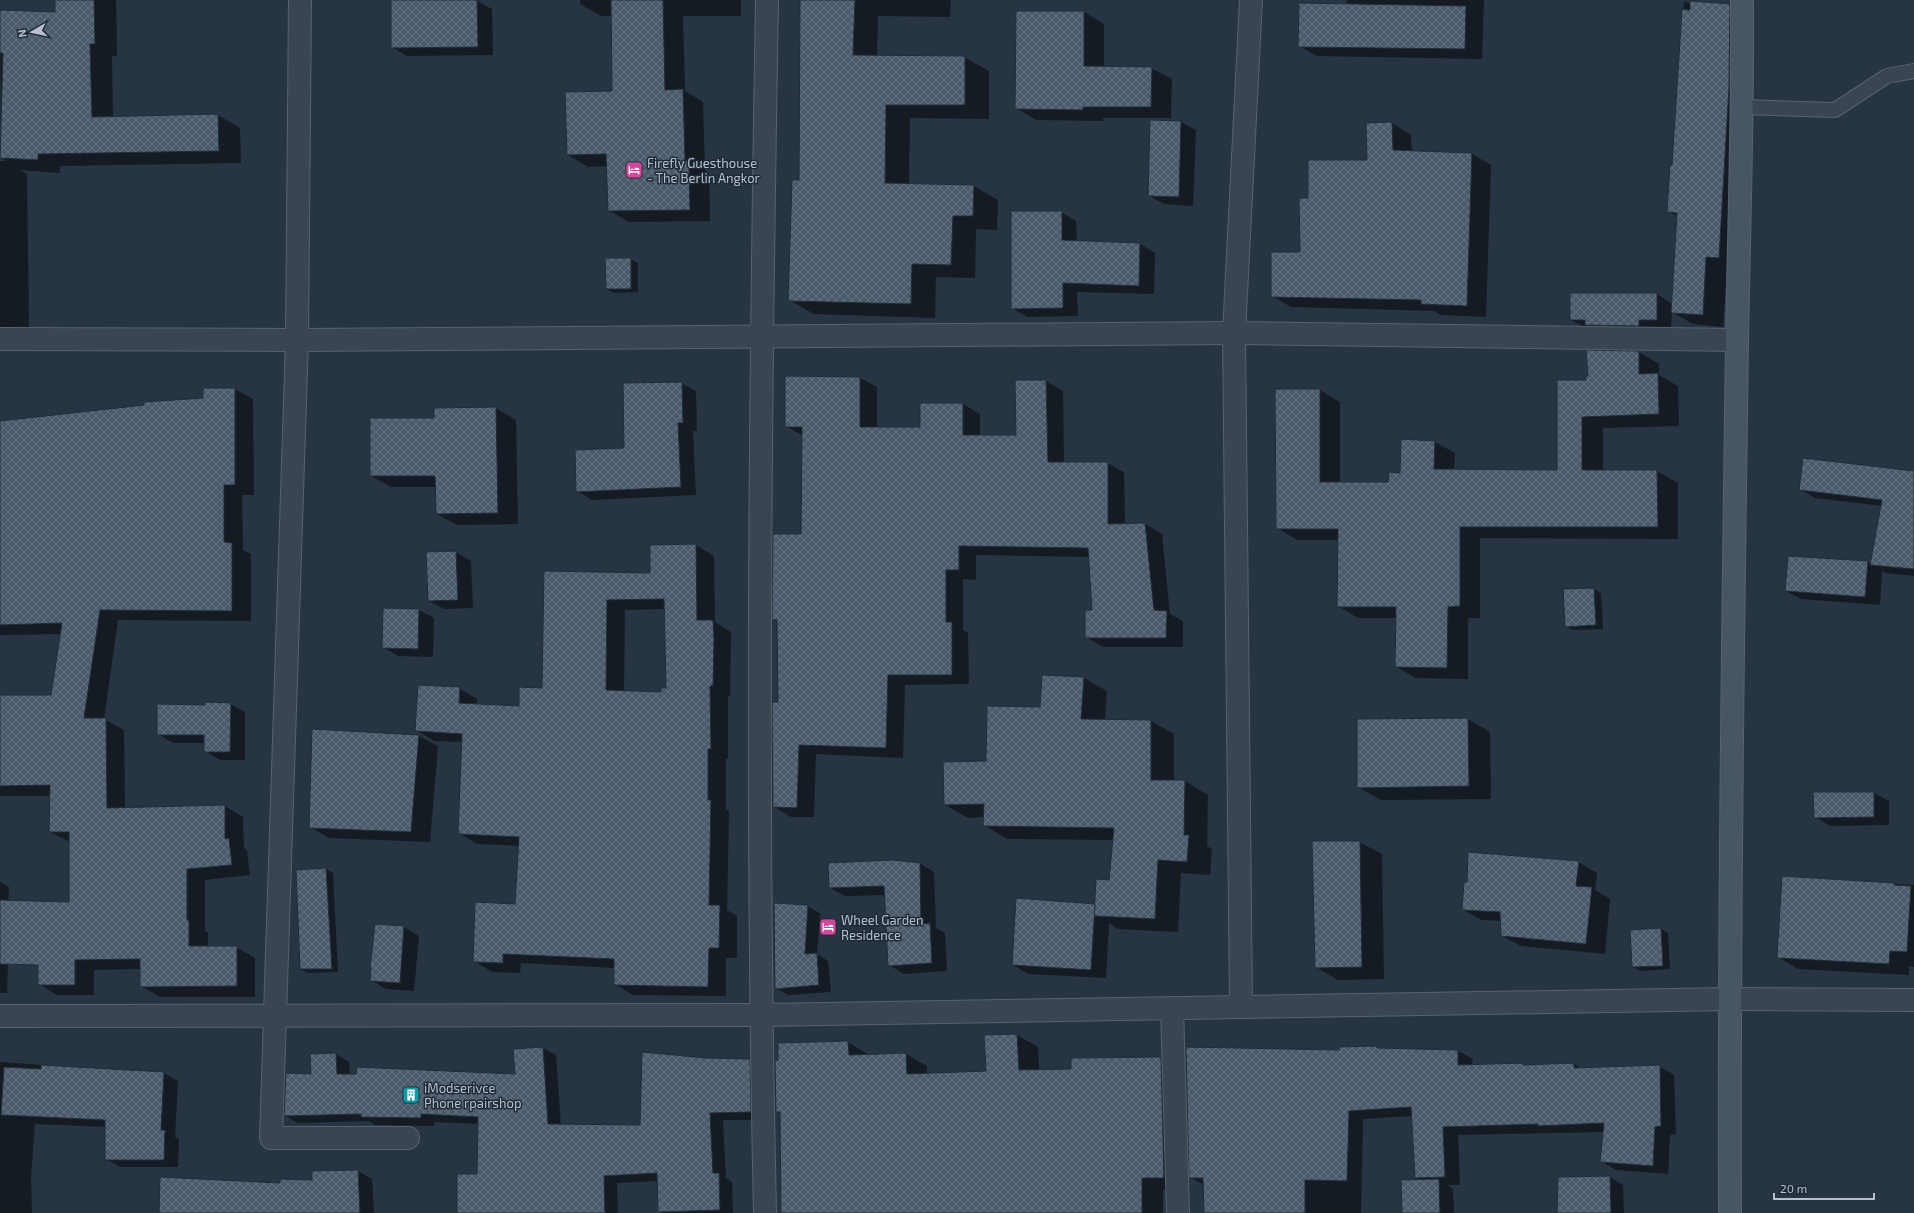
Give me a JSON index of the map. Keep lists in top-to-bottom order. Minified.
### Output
{"places":{"hotel":["Firefly Guesthouse - The Berlin Angkor","Wheel Garden Residence"],"building":["iModserivce Phone rpairshop"]},"scale_bar":"20 m","north":"left"}
